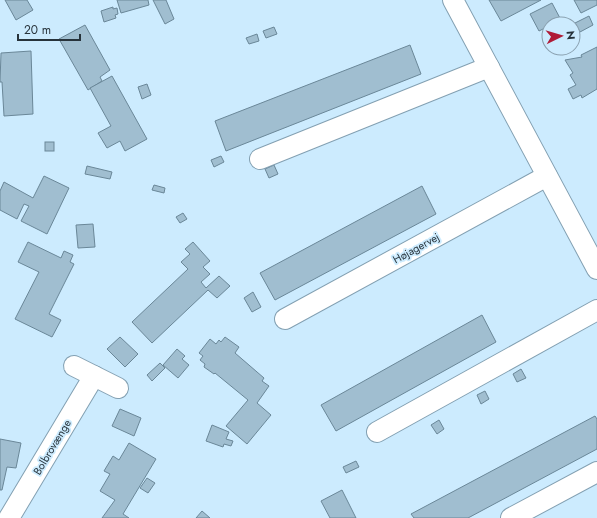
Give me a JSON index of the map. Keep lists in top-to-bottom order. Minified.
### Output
{"streets":{"street":["Højagervej","Bolbrovænge"]},"scale_bar":"20 m","north":"right"}
